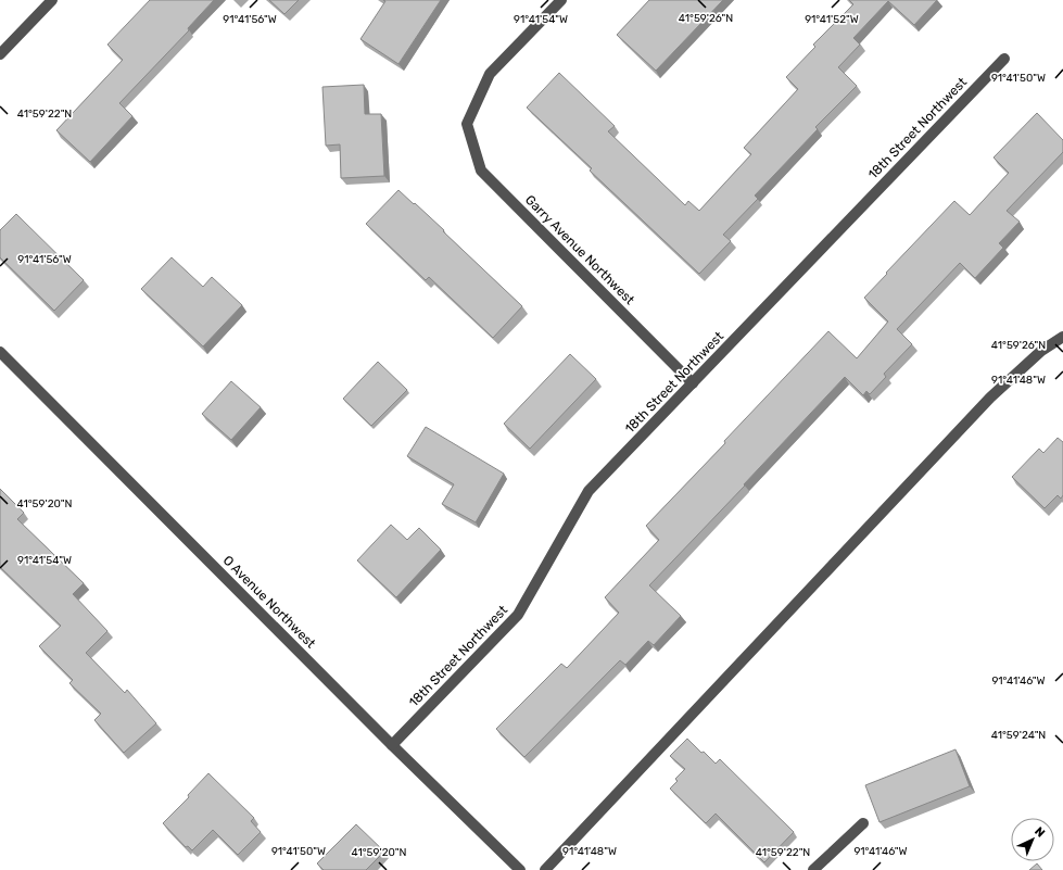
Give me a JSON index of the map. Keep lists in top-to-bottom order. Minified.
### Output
{"streets":{"street":["18th Street Northwest","Garry Avenue Northwest","O Avenue Northwest"]},"crossings":[["18th Street Northwest","Garry Avenue Northwest"],["18th Street Northwest","O Avenue Northwest"]],"north":"top right","coordinates":["41°59'26\"N","91°41'56\"W","91°41'54\"W","91°41'52\"W","91°41'50\"W","41°59'22\"N","91°41'48\"W","41°59'20\"N","91°41'46\"W","41°59'24\"N"]}
